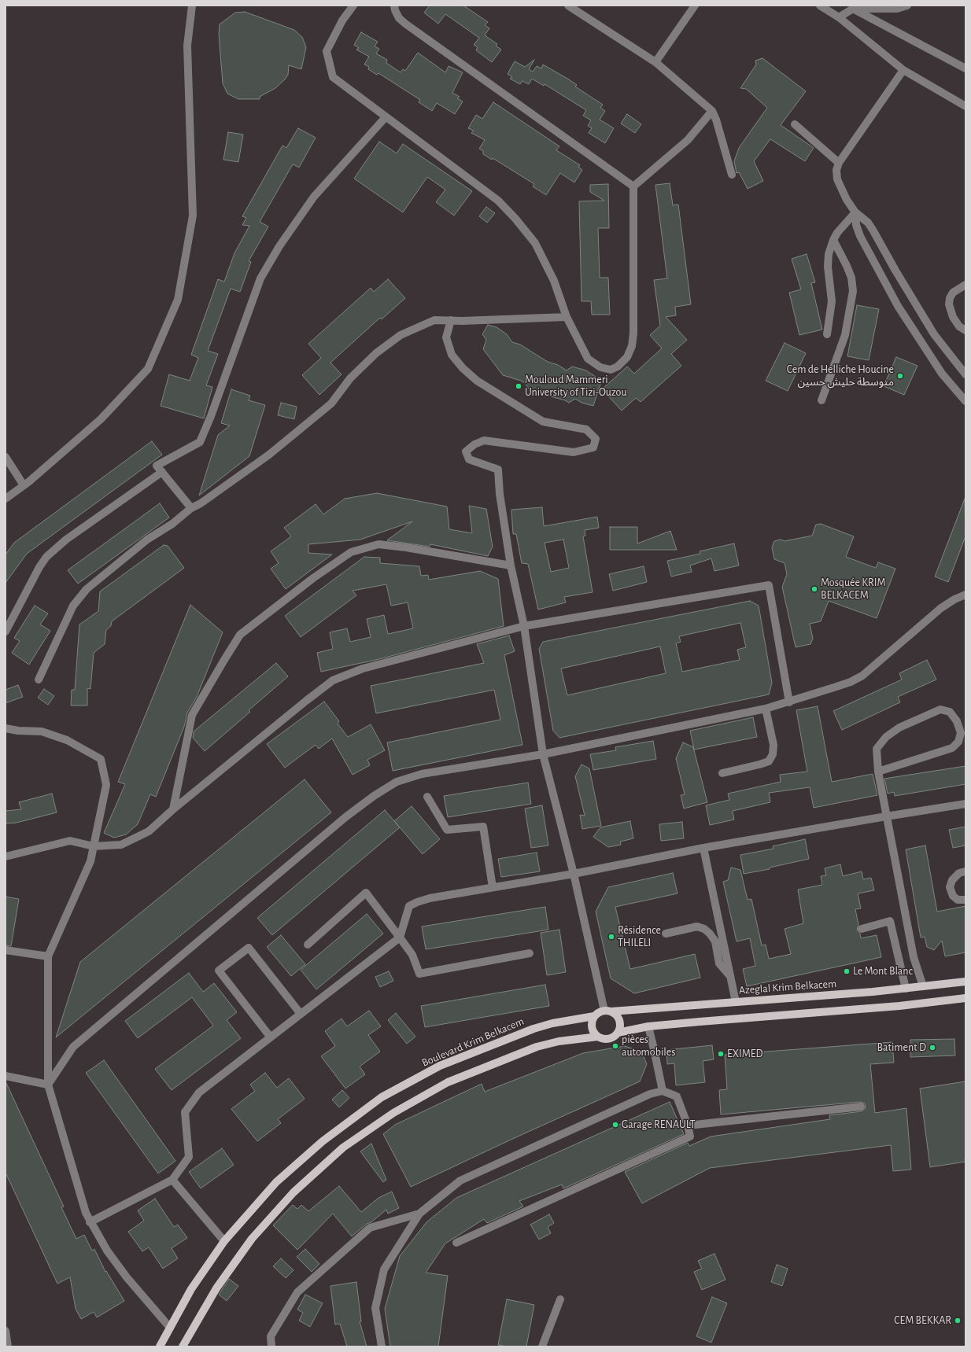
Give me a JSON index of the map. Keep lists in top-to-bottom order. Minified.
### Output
{"streets":{"main road":["Azeglal Krim Belkacem","Boulevard Krim Belkacem"]},"crossings":[["Azeglal Krim Belkacem","Boulevard Krim Belkacem"]],"places":["Cem de Helliche Houcine متوسطة حليش حسين","Mouloud Mammeri University of Tizi-Ouzou","Mosquée KRIM BELKACEM","Résidence THILELI","Le Mont Blanc","pièces automobiles","Batiment D","EXIMED","Garage RENAULT","CEM BEKKAR"]}
